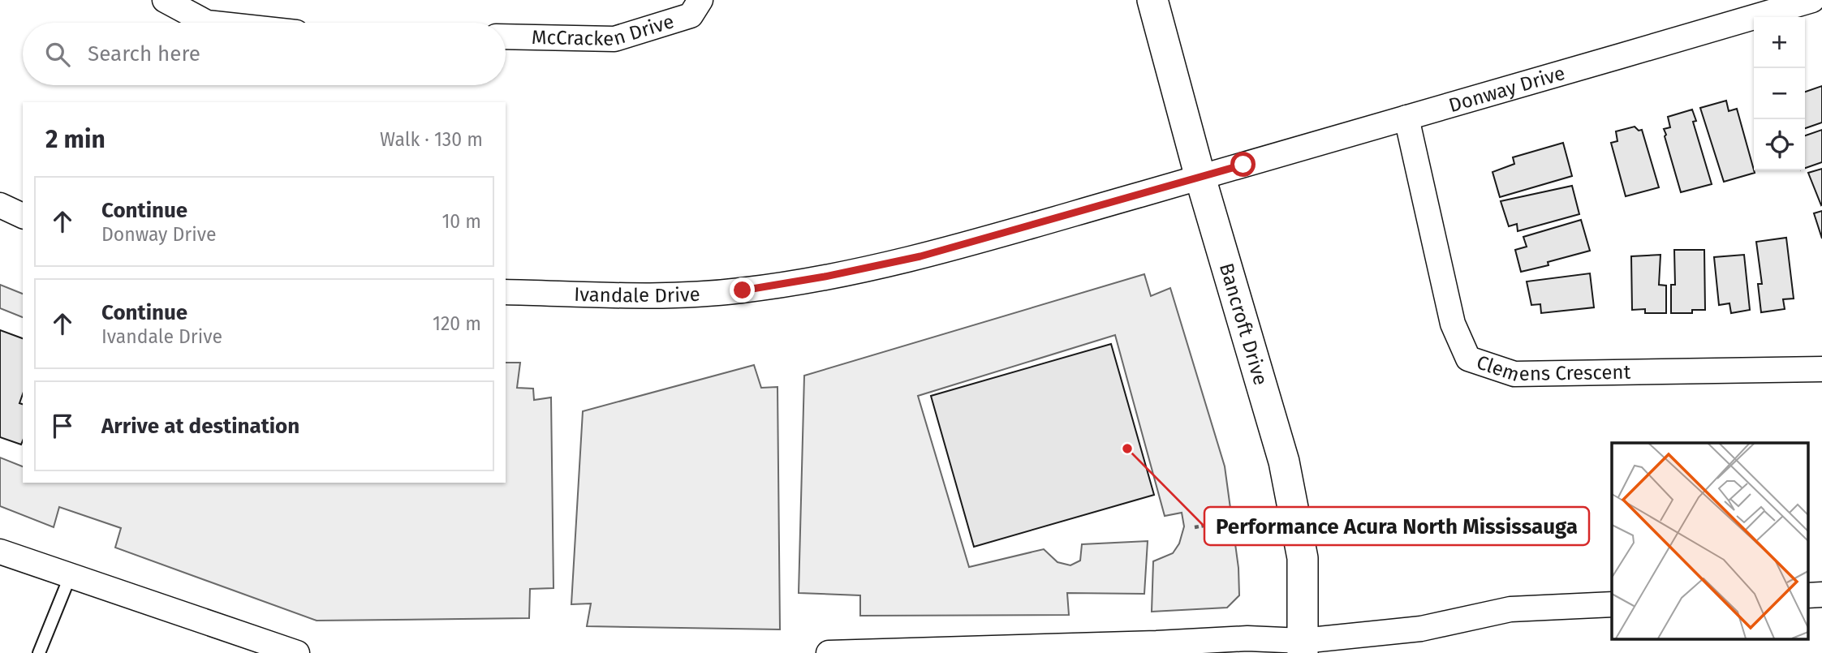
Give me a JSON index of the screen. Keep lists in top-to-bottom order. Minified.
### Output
{"streets":{"street":["McCracken Drive","Donway Drive","Ivandale Drive","Bancroft Drive","Clemens Crescent"]},"crossings":[["Donway Drive","Ivandale Drive"],["Donway Drive","Bancroft Drive"],["Donway Drive","Clemens Crescent"],["Ivandale Drive","Bancroft Drive"]],"places":["Performance Acura North Mississauga"],"page":{"map_buttons":["+","−"],"search":"Search here","heading":["2 min","Walk · 130 m"],"list":[["Continue","Donway Drive","10 m"],["Continue","Ivandale Drive","120 m"],"Arrive at destination"]}}
